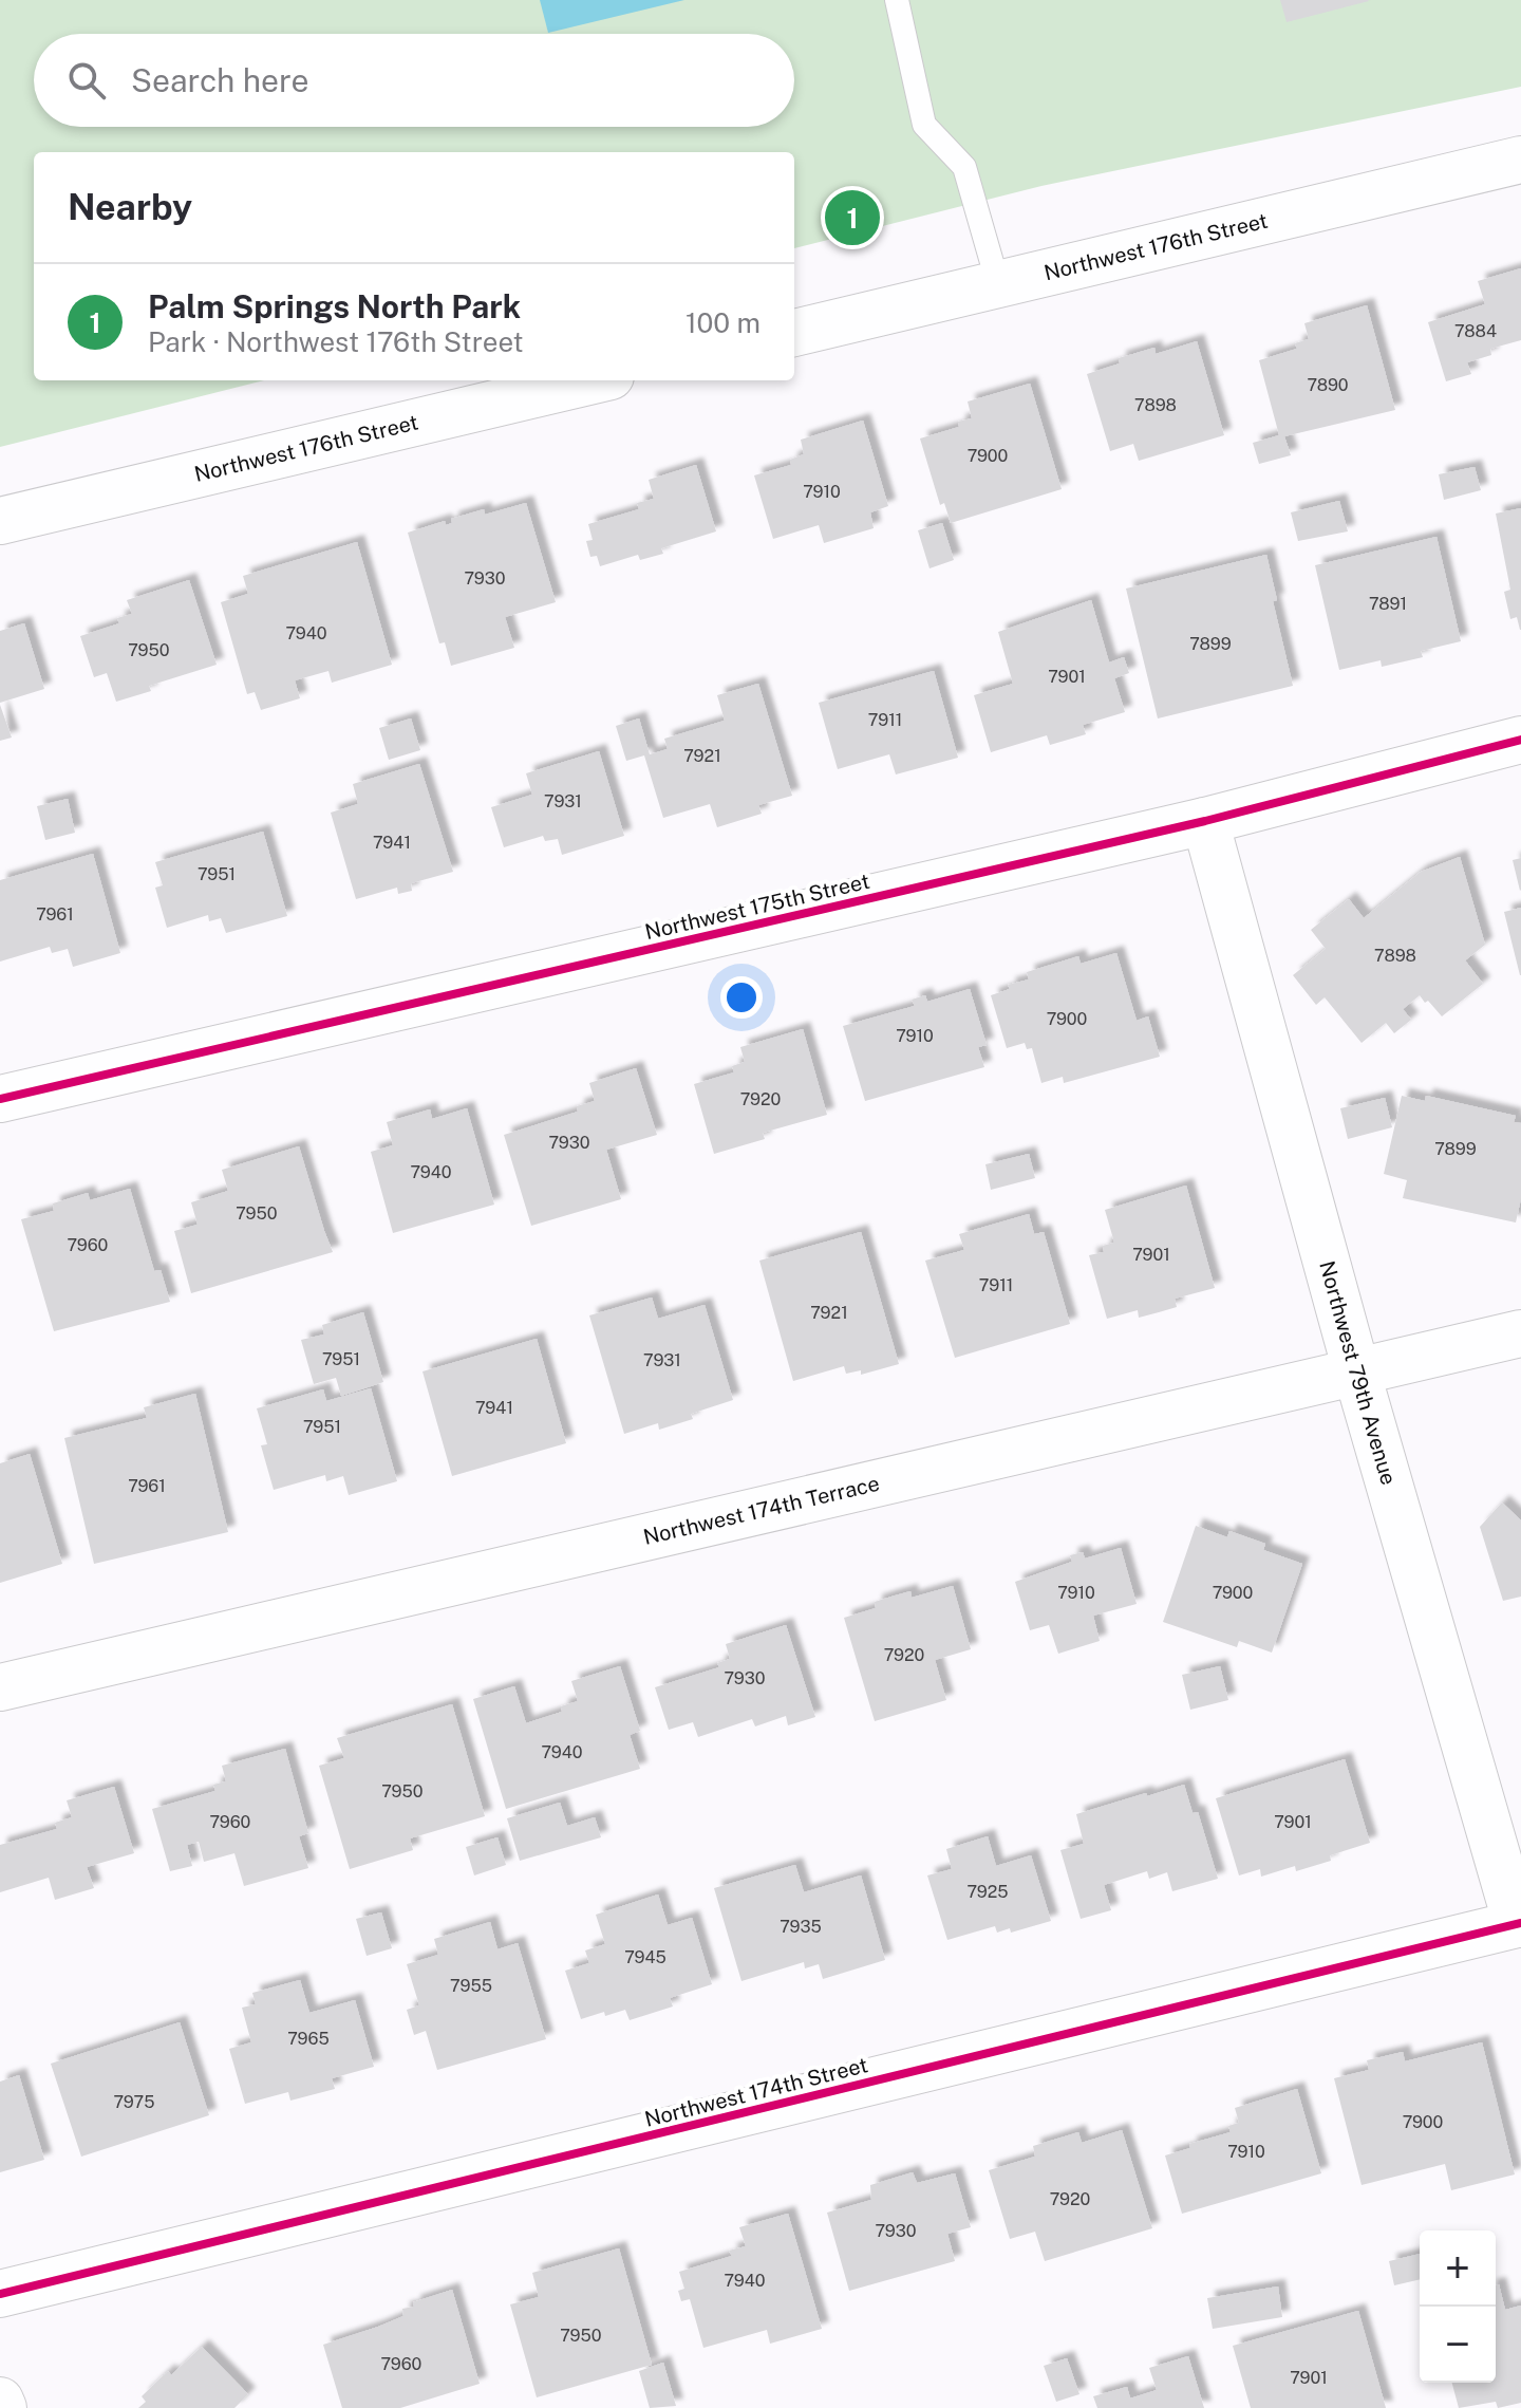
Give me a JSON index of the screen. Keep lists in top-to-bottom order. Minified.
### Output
{"streets":{"street":["Northwest 176th Street","Northwest 175th Street","Northwest 79th Avenue","Northwest 174th Terrace","Northwest 174th Street"]},"crossings":[["Northwest 175th Street","Northwest 79th Avenue"],["Northwest 79th Avenue","Northwest 174th Terrace"],["Northwest 79th Avenue","Northwest 174th Street"]],"house_numbers":["7884","7890","7898","7900","7910","7930","7891","7940","7899","7950","7901","7911","7921","7931","7941","7951","7961","7898","7900","7910","7920","7930","7899","7940","7950","7960","7901","7911","7921","7951","7931","7941","7951","7961","7910","7900","7920","7930","7940","7950","7960","7901","7925","7935","7945","7955","7965","7975","7900","7910","7920","7930","7940","7950","7960","7901"],"page":{"search":"Search here","heading":"Nearby","pins":"1","list":[{"mark":"1","name":"Palm Springs North Park","note":"Park · Northwest 176th Street","value":"100 m"}],"map_buttons":["+","−"]}}
